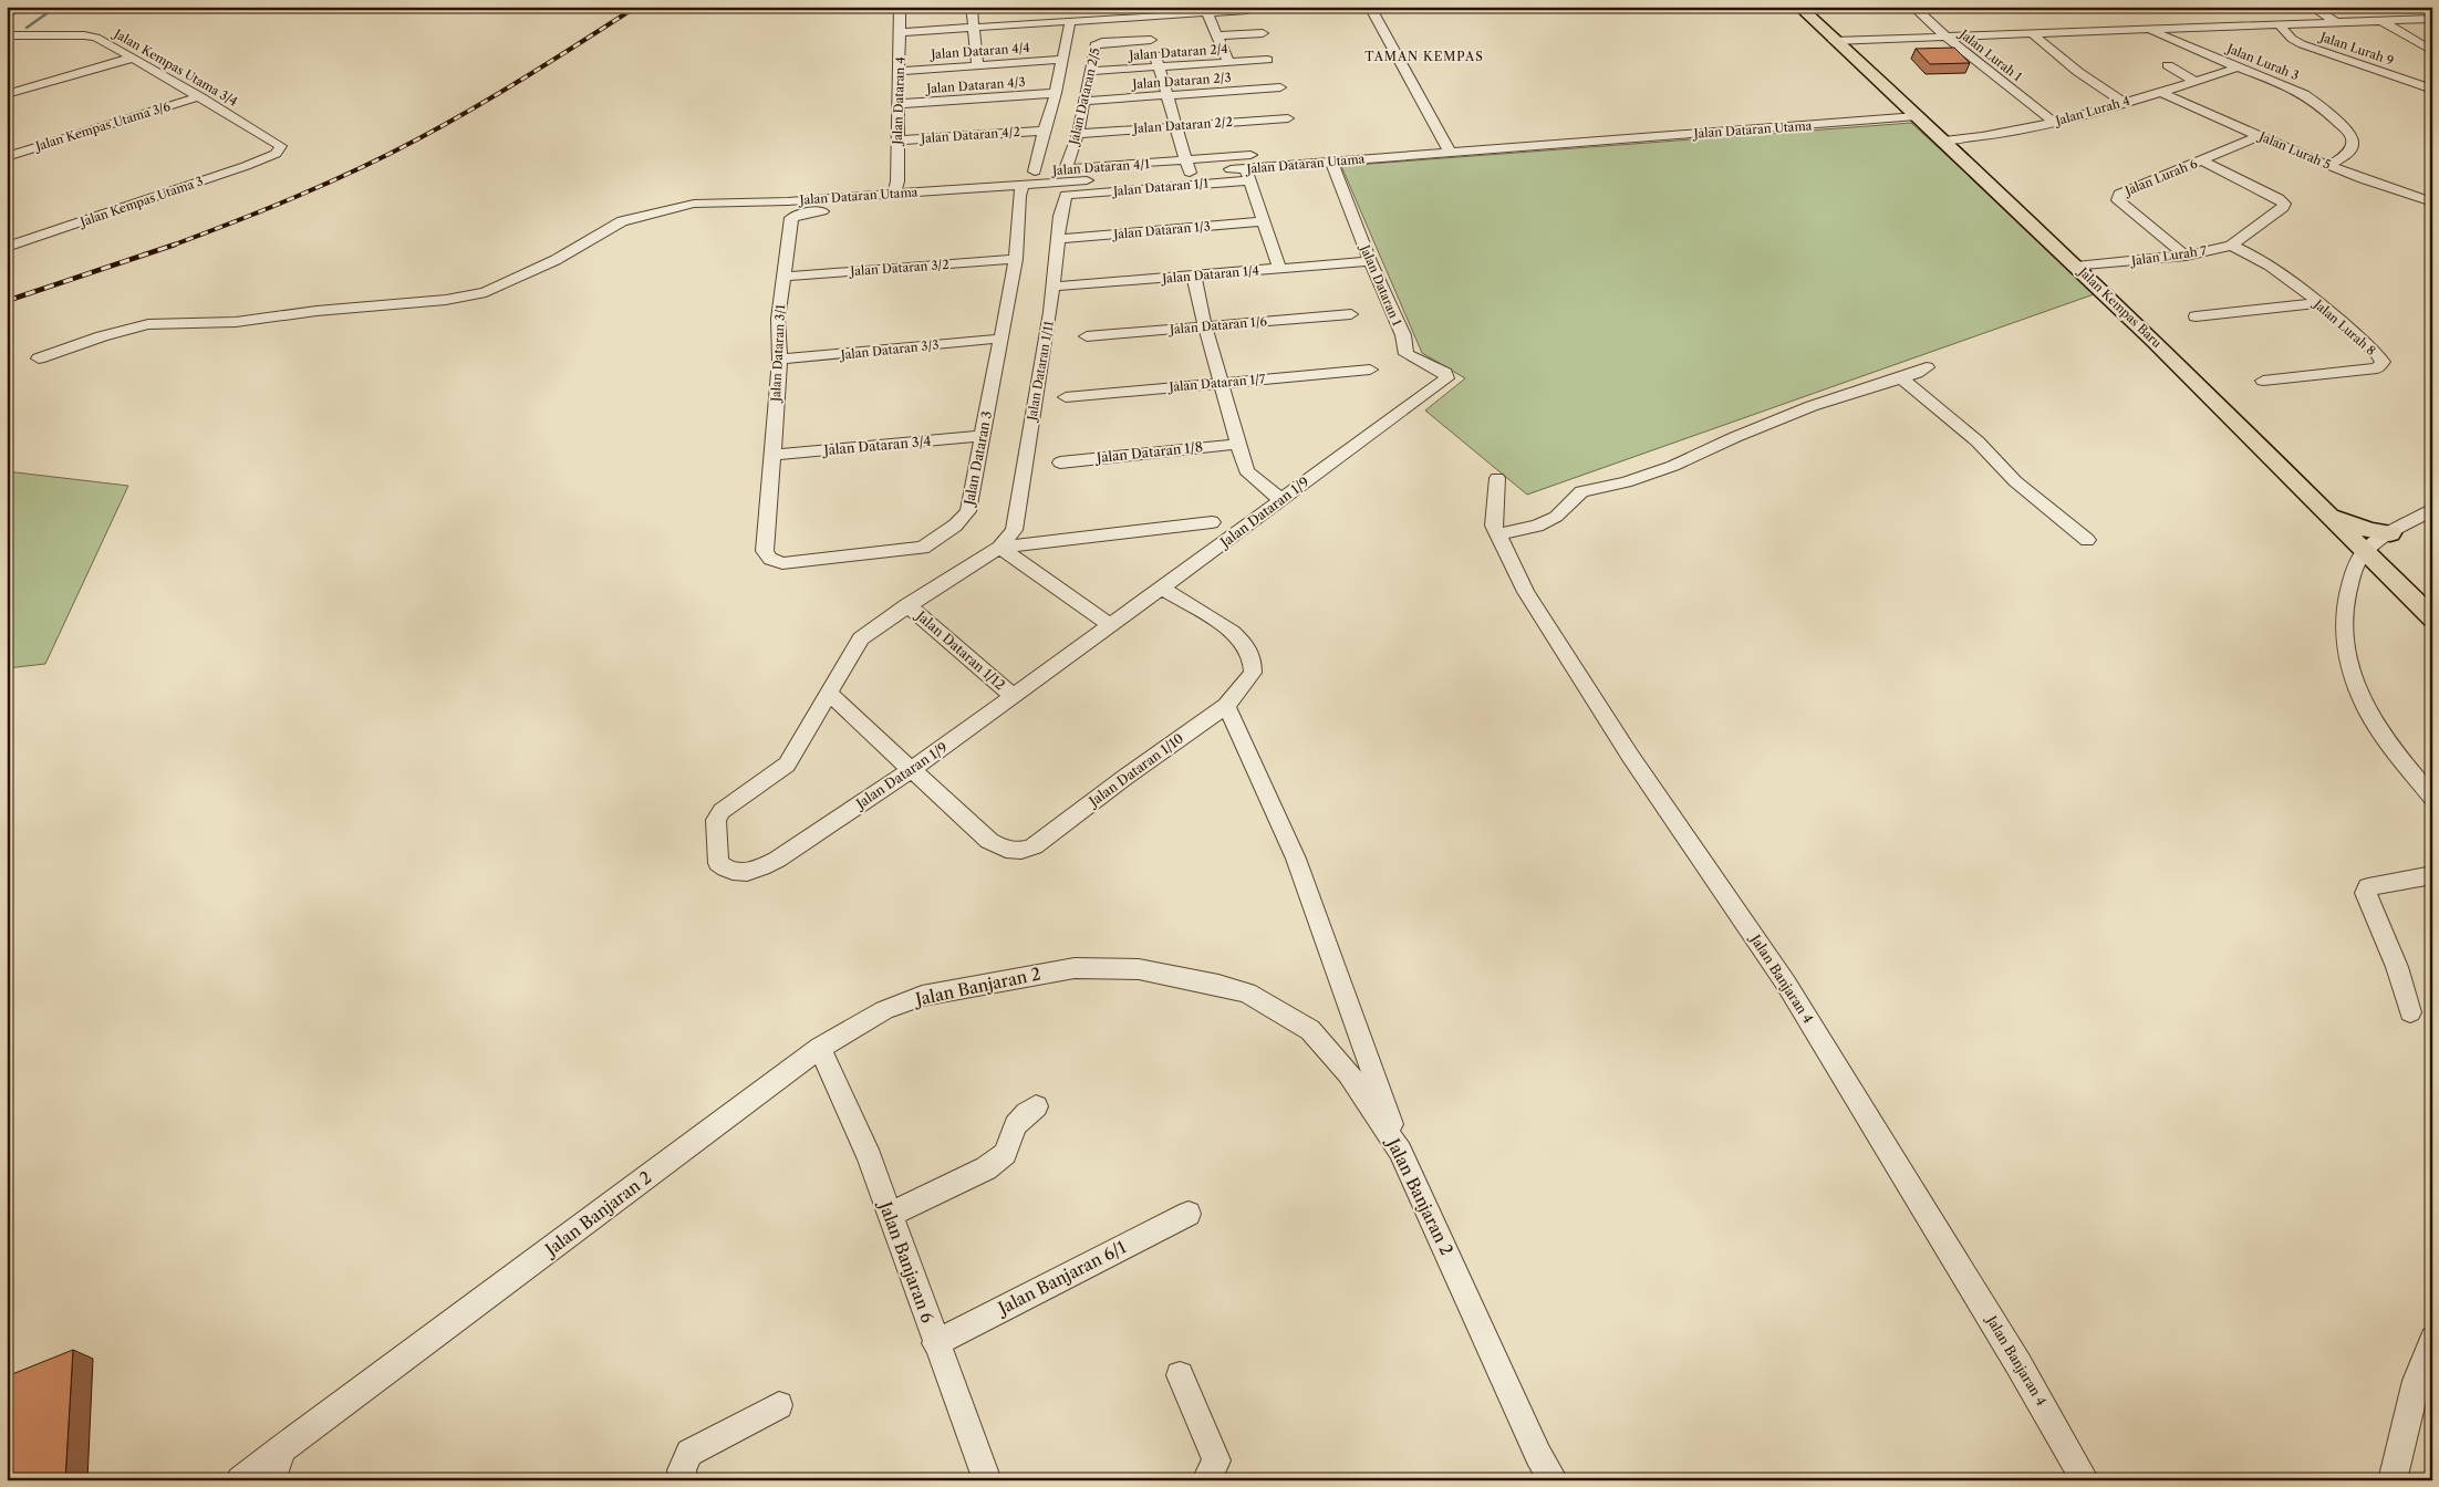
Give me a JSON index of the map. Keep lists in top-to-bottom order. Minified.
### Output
{"streets":{"main road":["Jalan Kempas Baru"],"street":["Jalan Lurah 9","Jalan Dataran 4/4","Jalan Dataran 2/4","Jalan Lurah 1","Jalan Lurah 3","Jalan Kempas Utama 3/4","Jalan Dataran 2/3","Jalan Dataran 4/3","Jalan Dataran 2/5","Jalan Dataran 4","Jalan Lurah 4","Jalan Dataran 2/2","Jalan Kempas Utama 3/6","Jalan Dataran Utama","Jalan Dataran 4/2","Jalan Lurah 5","Jalan Dataran 4/1","Jalan Lurah 6","Jalan Dataran 1/1","Jalan Kempas Utama 3","Jalan Dataran 1/3","Jalan Lurah 7","Jalan Dataran 3/2","Jalan Dataran 1/4","Jalan Dataran 1","Jalan Dataran 1/6","Jalan Lurah 8","Jalan Dataran 3/3","Jalan Dataran 3/1","Jalan Dataran 1/11","Jalan Dataran 1/7","Jalan Dataran 3/4","Jalan Dataran 1/8","Jalan Dataran 3","Jalan Dataran 1/9","Jalan Dataran 1/12","Jalan Dataran 1/10","Jalan Banjaran 4","Jalan Banjaran 2","Jalan Banjaran 6","Jalan Banjaran 6/1"]},"crossings":[["Jalan Dataran 4/4","Jalan Dataran 4"],["Jalan Dataran 2/4","Jalan Dataran 2/5"],["Jalan Lurah 1","Jalan Lurah 4"],["Jalan Lurah 3","Jalan Lurah 4"],["Jalan Lurah 3","Jalan Lurah 5"],["Jalan Kempas Utama 3/4","Jalan Kempas Utama 3/6"],["Jalan Kempas Utama 3/4","Jalan Kempas Utama 3"],["Jalan Dataran 2/3","Jalan Dataran 2/5"],["Jalan Dataran 4/3","Jalan Dataran 4"],["Jalan Dataran 2/5","Jalan Dataran 2/2"],["Jalan Dataran 2/5","Jalan Dataran 4/1"],["Jalan Dataran 4","Jalan Dataran Utama"],["Jalan Dataran 4","Jalan Dataran 4/2"],["Jalan Dataran 4","Jalan Dataran 4/1"],["Jalan Lurah 4","Jalan Lurah 5"],["Jalan Lurah 4","Jalan Kempas Baru"],["Jalan Dataran Utama","Jalan Dataran 4/1"],["Jalan Dataran Utama","Jalan Dataran 1/1"],["Jalan Dataran Utama","Jalan Dataran 1"],["Jalan Dataran Utama","Jalan Kempas Baru"],["Jalan Dataran Utama","Jalan Dataran 3/1"],["Jalan Dataran Utama","Jalan Dataran 3"],["Jalan Lurah 5","Jalan Lurah 6"],["Jalan Lurah 6","Jalan Lurah 7"],["Jalan Dataran 1/1","Jalan Dataran 1/11"],["Jalan Dataran 1/3","Jalan Dataran 1/11"],["Jalan Lurah 7","Jalan Kempas Baru"],["Jalan Lurah 7","Jalan Lurah 8"],["Jalan Dataran 3/2","Jalan Dataran 3/1"],["Jalan Dataran 3/2","Jalan Dataran 3"],["Jalan Dataran 1/4","Jalan Dataran 1"],["Jalan Dataran 1/4","Jalan Dataran 1/11"],["Jalan Dataran 1","Jalan Dataran 1/9"],["Jalan Dataran 3/3","Jalan Dataran 3/1"],["Jalan Dataran 3/3","Jalan Dataran 3"],["Jalan Dataran 3/1","Jalan Dataran 3/4"],["Jalan Dataran 3/1","Jalan Dataran 3"],["Jalan Dataran 1/11","Jalan Dataran 1/9"],["Jalan Dataran 3/4","Jalan Dataran 3"],["Jalan Dataran 1/9","Jalan Dataran 1/12"],["Jalan Dataran 1/9","Jalan Dataran 1/10"],["Jalan Banjaran 2","Jalan Banjaran 6"],["Jalan Banjaran 6","Jalan Banjaran 6/1"]],"districts":["TAMAN KEMPAS"]}
